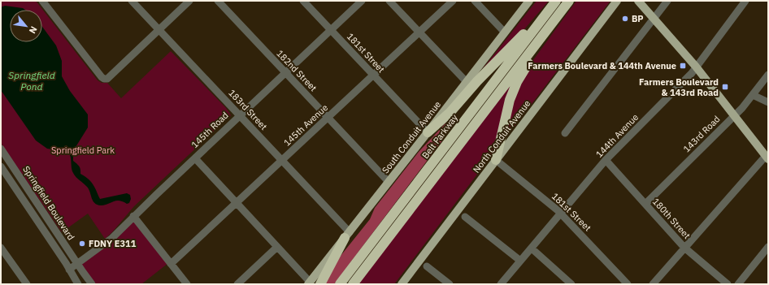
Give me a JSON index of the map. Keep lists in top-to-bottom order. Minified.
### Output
{"streets":{"highway":["Belt Parkway"],"main road":["North Conduit Avenue","South Conduit Avenue"],"street":["181st Street","182nd Street","183rd Street","145th Avenue","145th Road","143rd Road","144th Avenue","Springfield Boulevard","180th Street"]},"crossings":[["181st Street","145th Avenue"],["181st Street","145th Road"],["181st Street","144th Avenue"],["181st Street","North Conduit Avenue"],["181st Street","South Conduit Avenue"],["182nd Street","145th Avenue"],["182nd Street","145th Road"],["182nd Street","South Conduit Avenue"],["183rd Street","145th Avenue"],["183rd Street","145th Road"],["183rd Street","South Conduit Avenue"],["145th Road","Springfield Boulevard"],["143rd Road","180th Street"],["144th Avenue","180th Street"]],"water":["Springfield Pond"],"parks":["Springfield Park"],"places":{"other":["BP","FDNY E311"],"transit":["Farmers Boulevard & 144th Avenue","Farmers Boulevard & 143rd Road"]},"north":"bottom right"}
